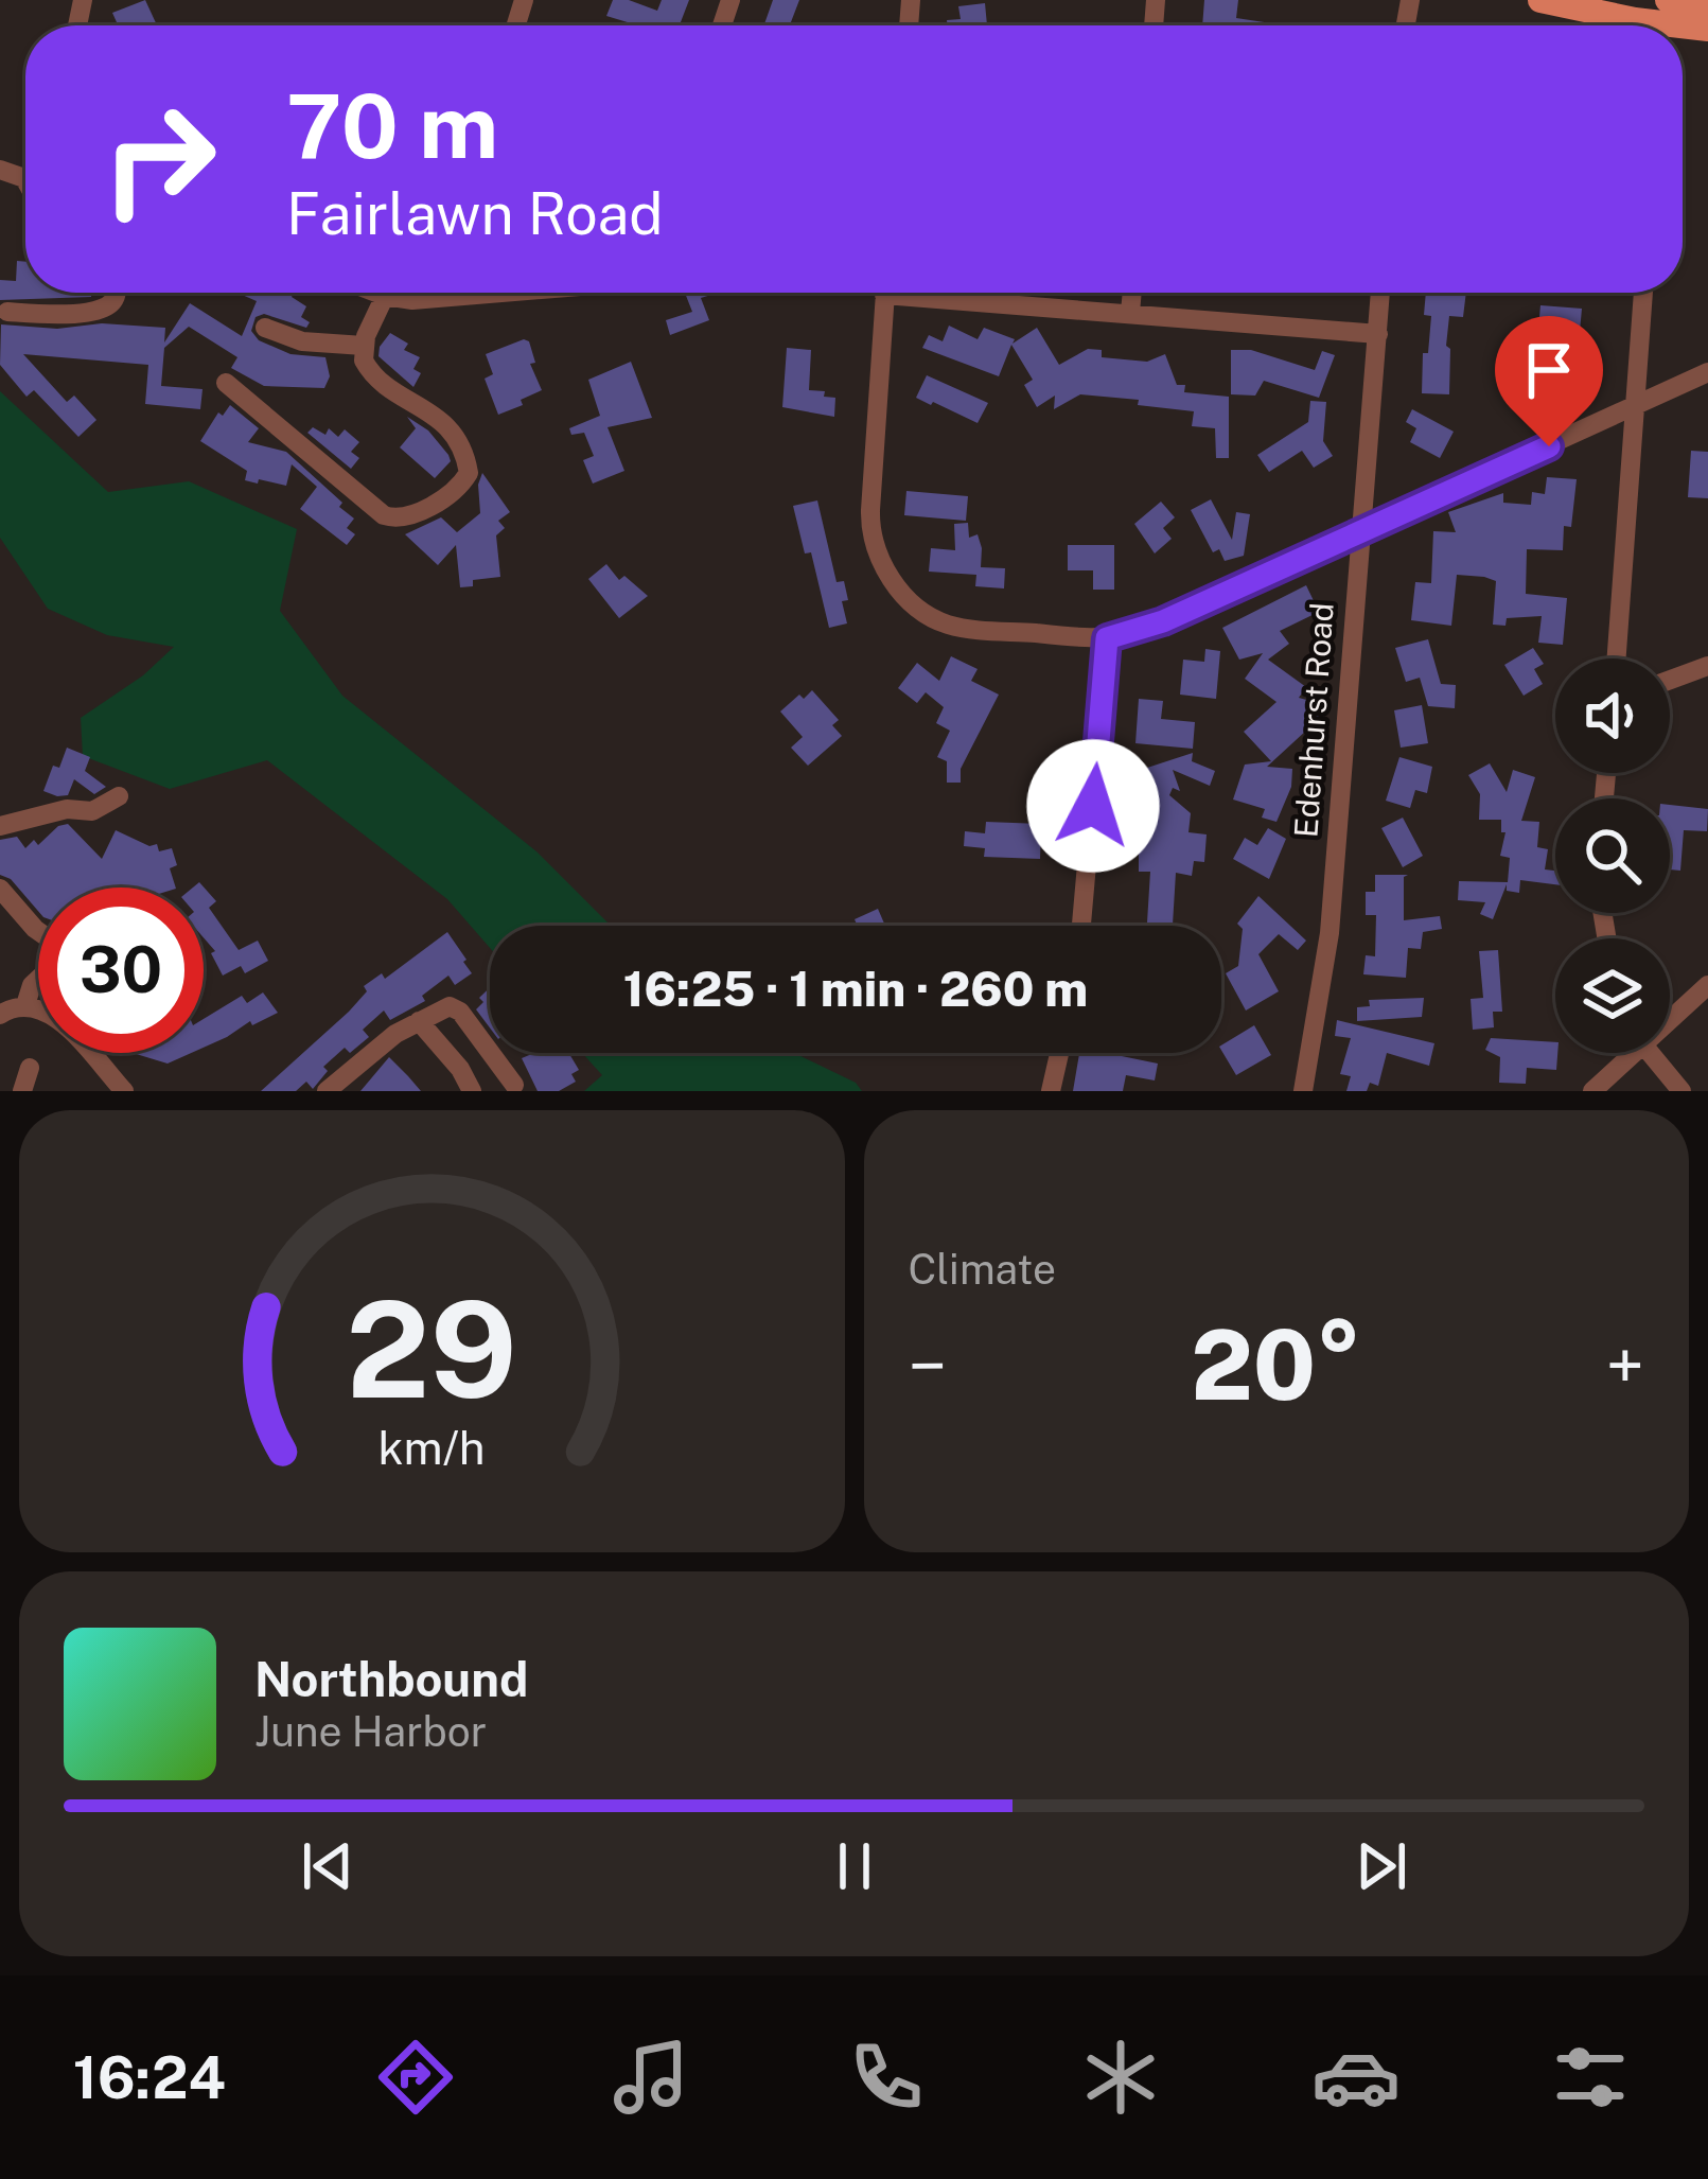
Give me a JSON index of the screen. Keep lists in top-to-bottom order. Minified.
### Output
{"streets":{"street":["Edenhurst Road"]},"page":{"turn":["70 m","Fairlawn Road"],"limit":"30","trip":"16:25 · 1 min · 260 m","tile":"Climate","heat":["−","20°","+"],"song":["Northbound","June Harbor"],"tabs":"16:24","gauge":["29","km/h"]}}
